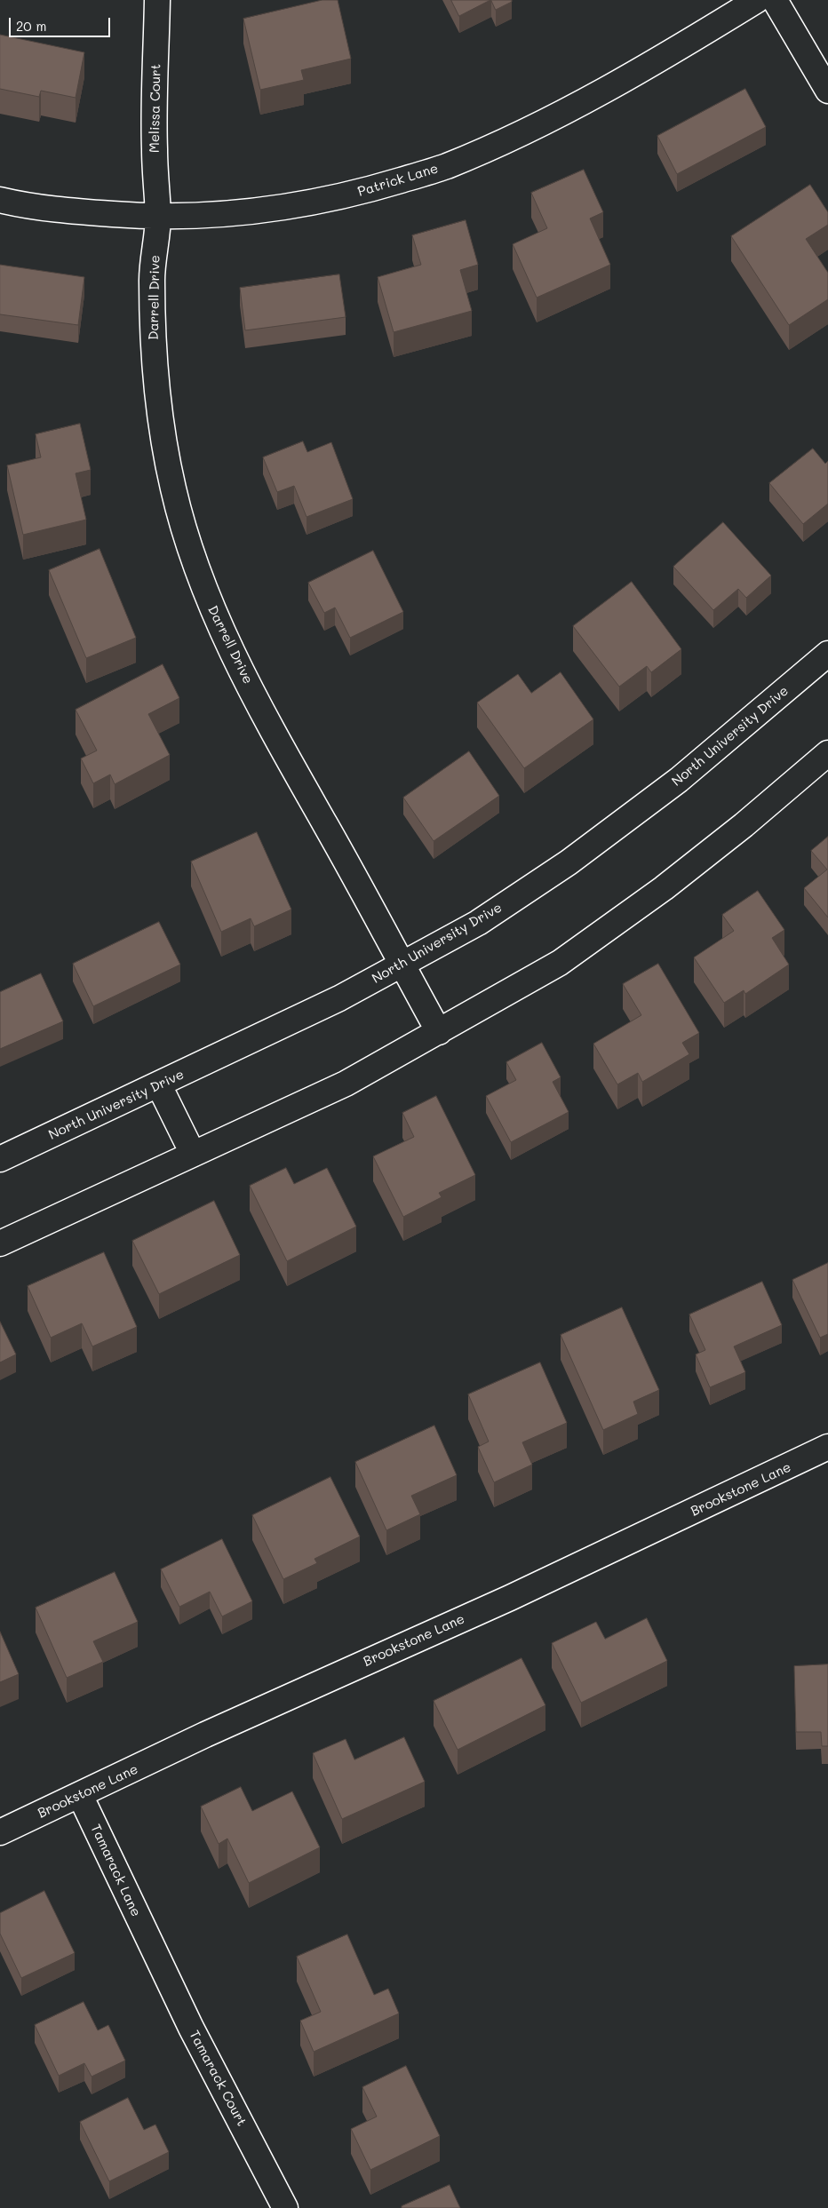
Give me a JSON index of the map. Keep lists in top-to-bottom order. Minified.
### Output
{"streets":{"street":["Melissa Court","Patrick Lane","Darrell Drive","North University Drive","Brookstone Lane","Tamarack Lane","Tamarack Court"]},"crossings":[["Melissa Court","Patrick Lane"],["Melissa Court","Darrell Drive"],["Patrick Lane","Darrell Drive"],["Darrell Drive","North University Drive"],["Brookstone Lane","Tamarack Lane"],["Tamarack Lane","Tamarack Court"]],"scale_bar":"20 m"}
